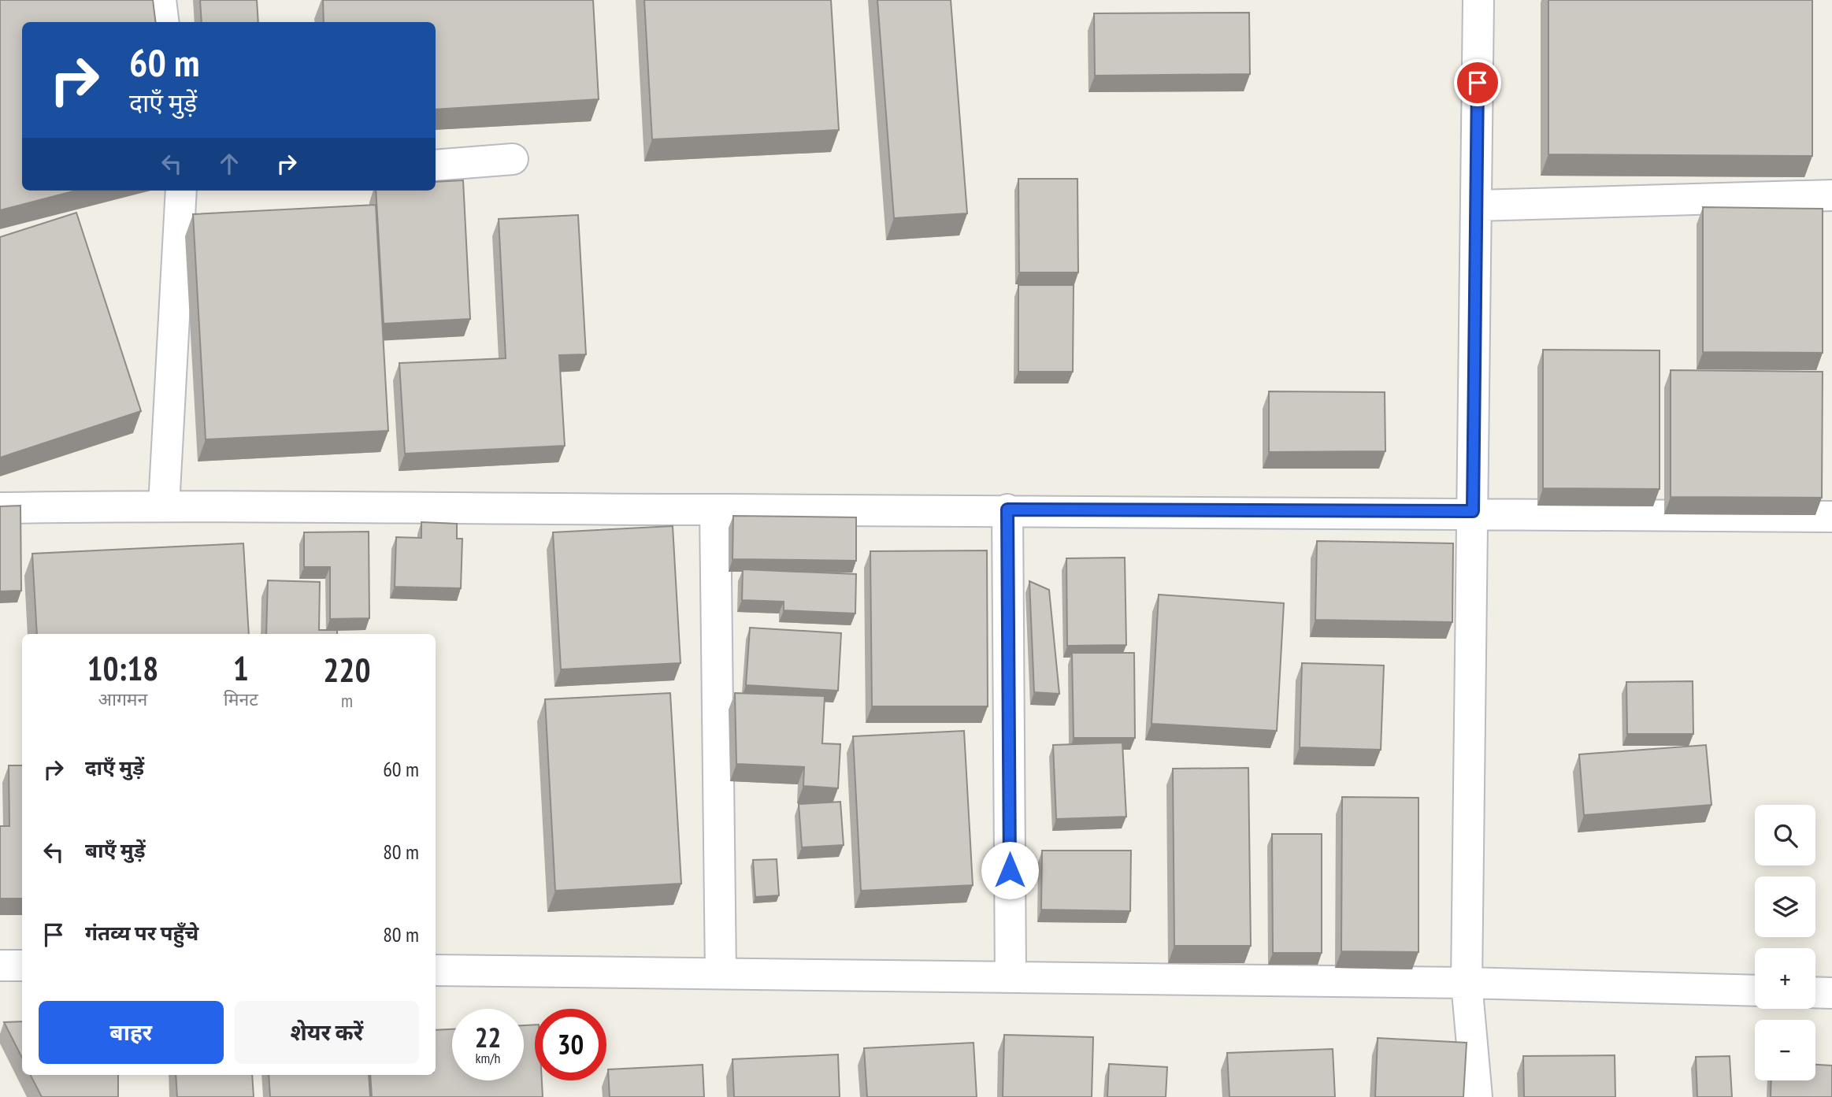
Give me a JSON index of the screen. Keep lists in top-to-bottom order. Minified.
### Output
{"page":{"turn":["60 m","दाएँ मुड़ें"],"eta":["10:18","आगमन","1","मिनट","220","m"],"list":[{"name":"दाएँ मुड़ें","value":"60 m"},{"name":"बाएँ मुड़ें","value":"80 m"},{"name":"गंतव्य पर पहुँचे","value":"80 m"}],"map_buttons":["+","−"],"buttons":["बाहर","शेयर करें"],"speed":"22 km/h","limit":"30"}}
